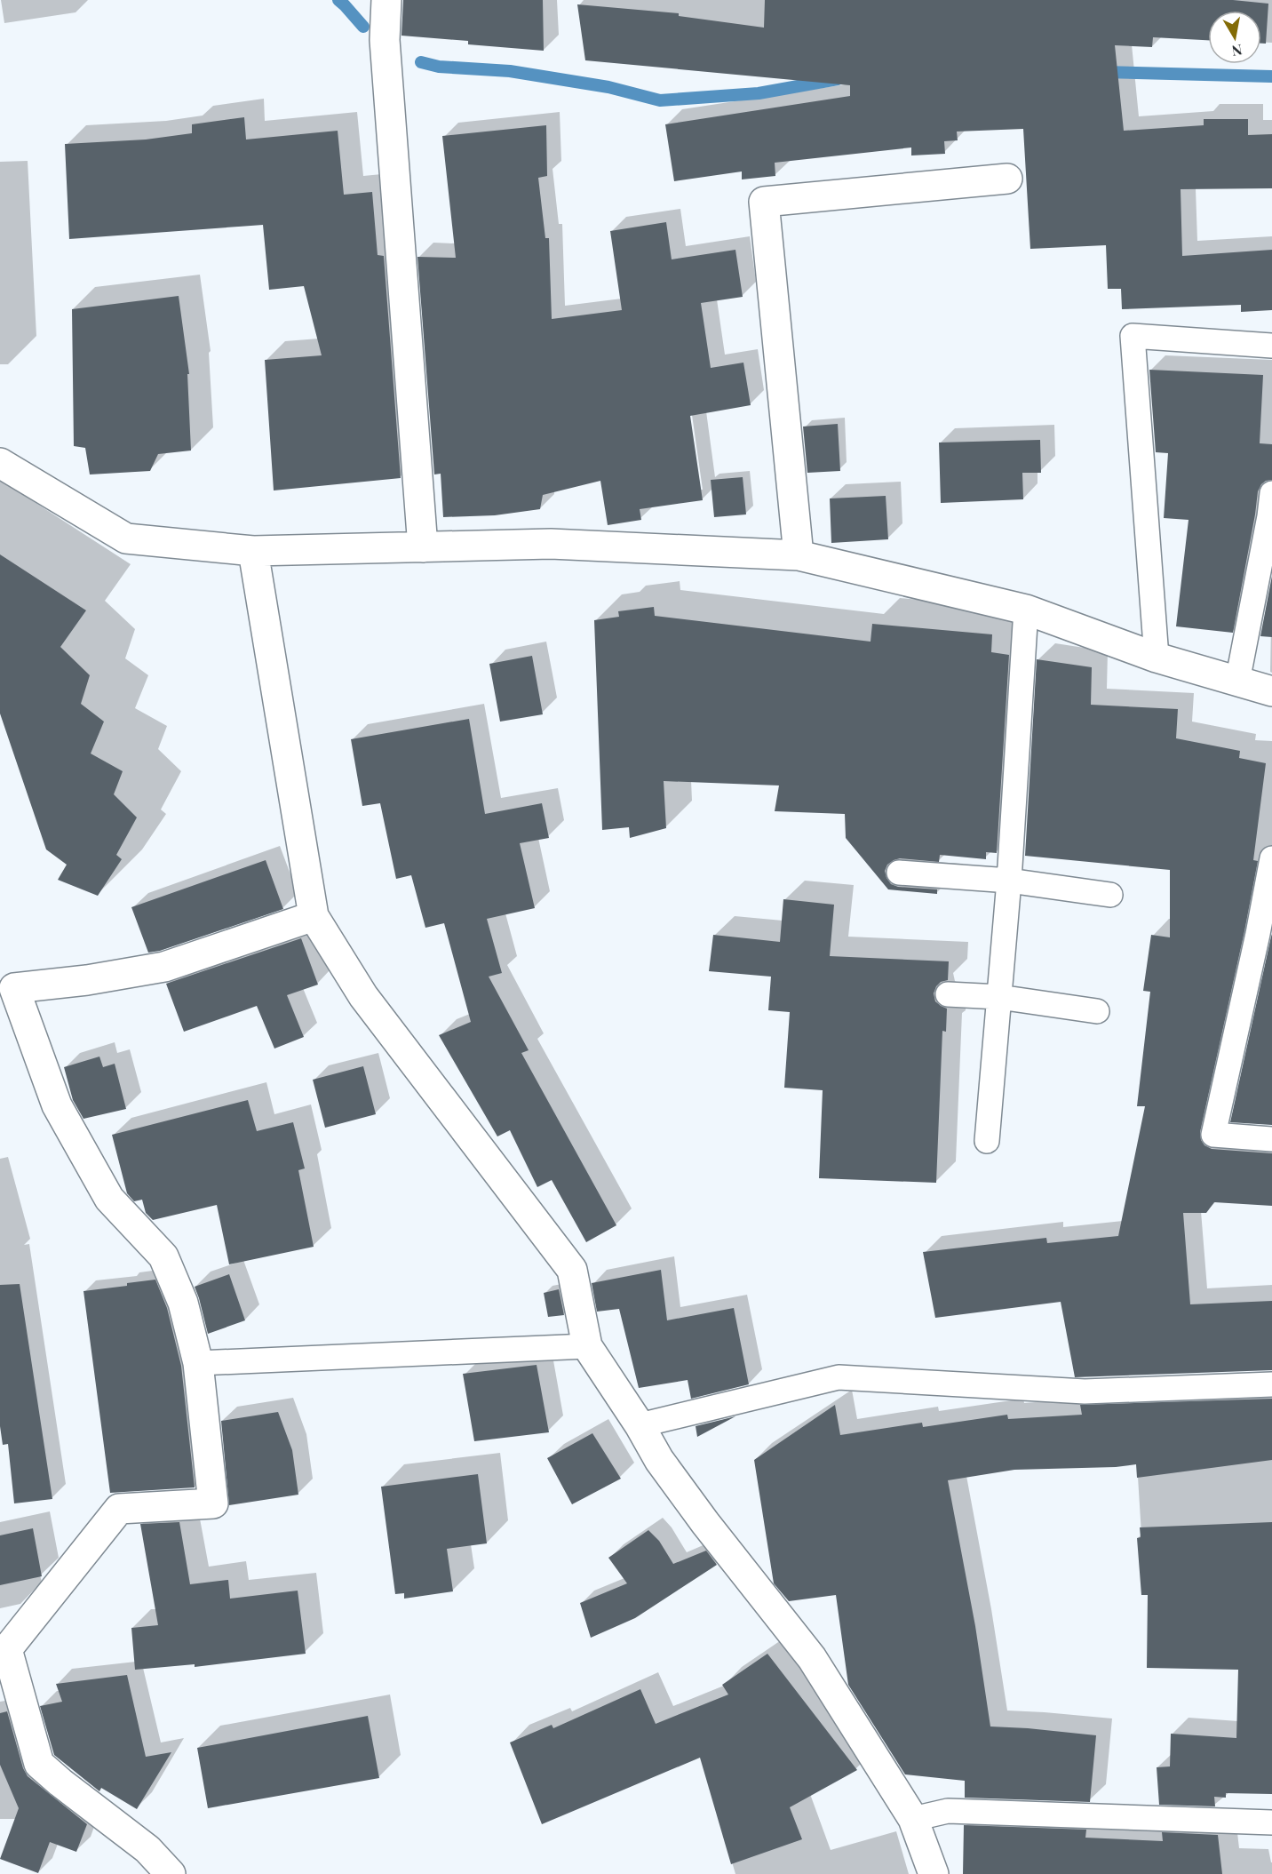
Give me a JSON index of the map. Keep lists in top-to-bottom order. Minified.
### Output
{"north":"bottom"}
